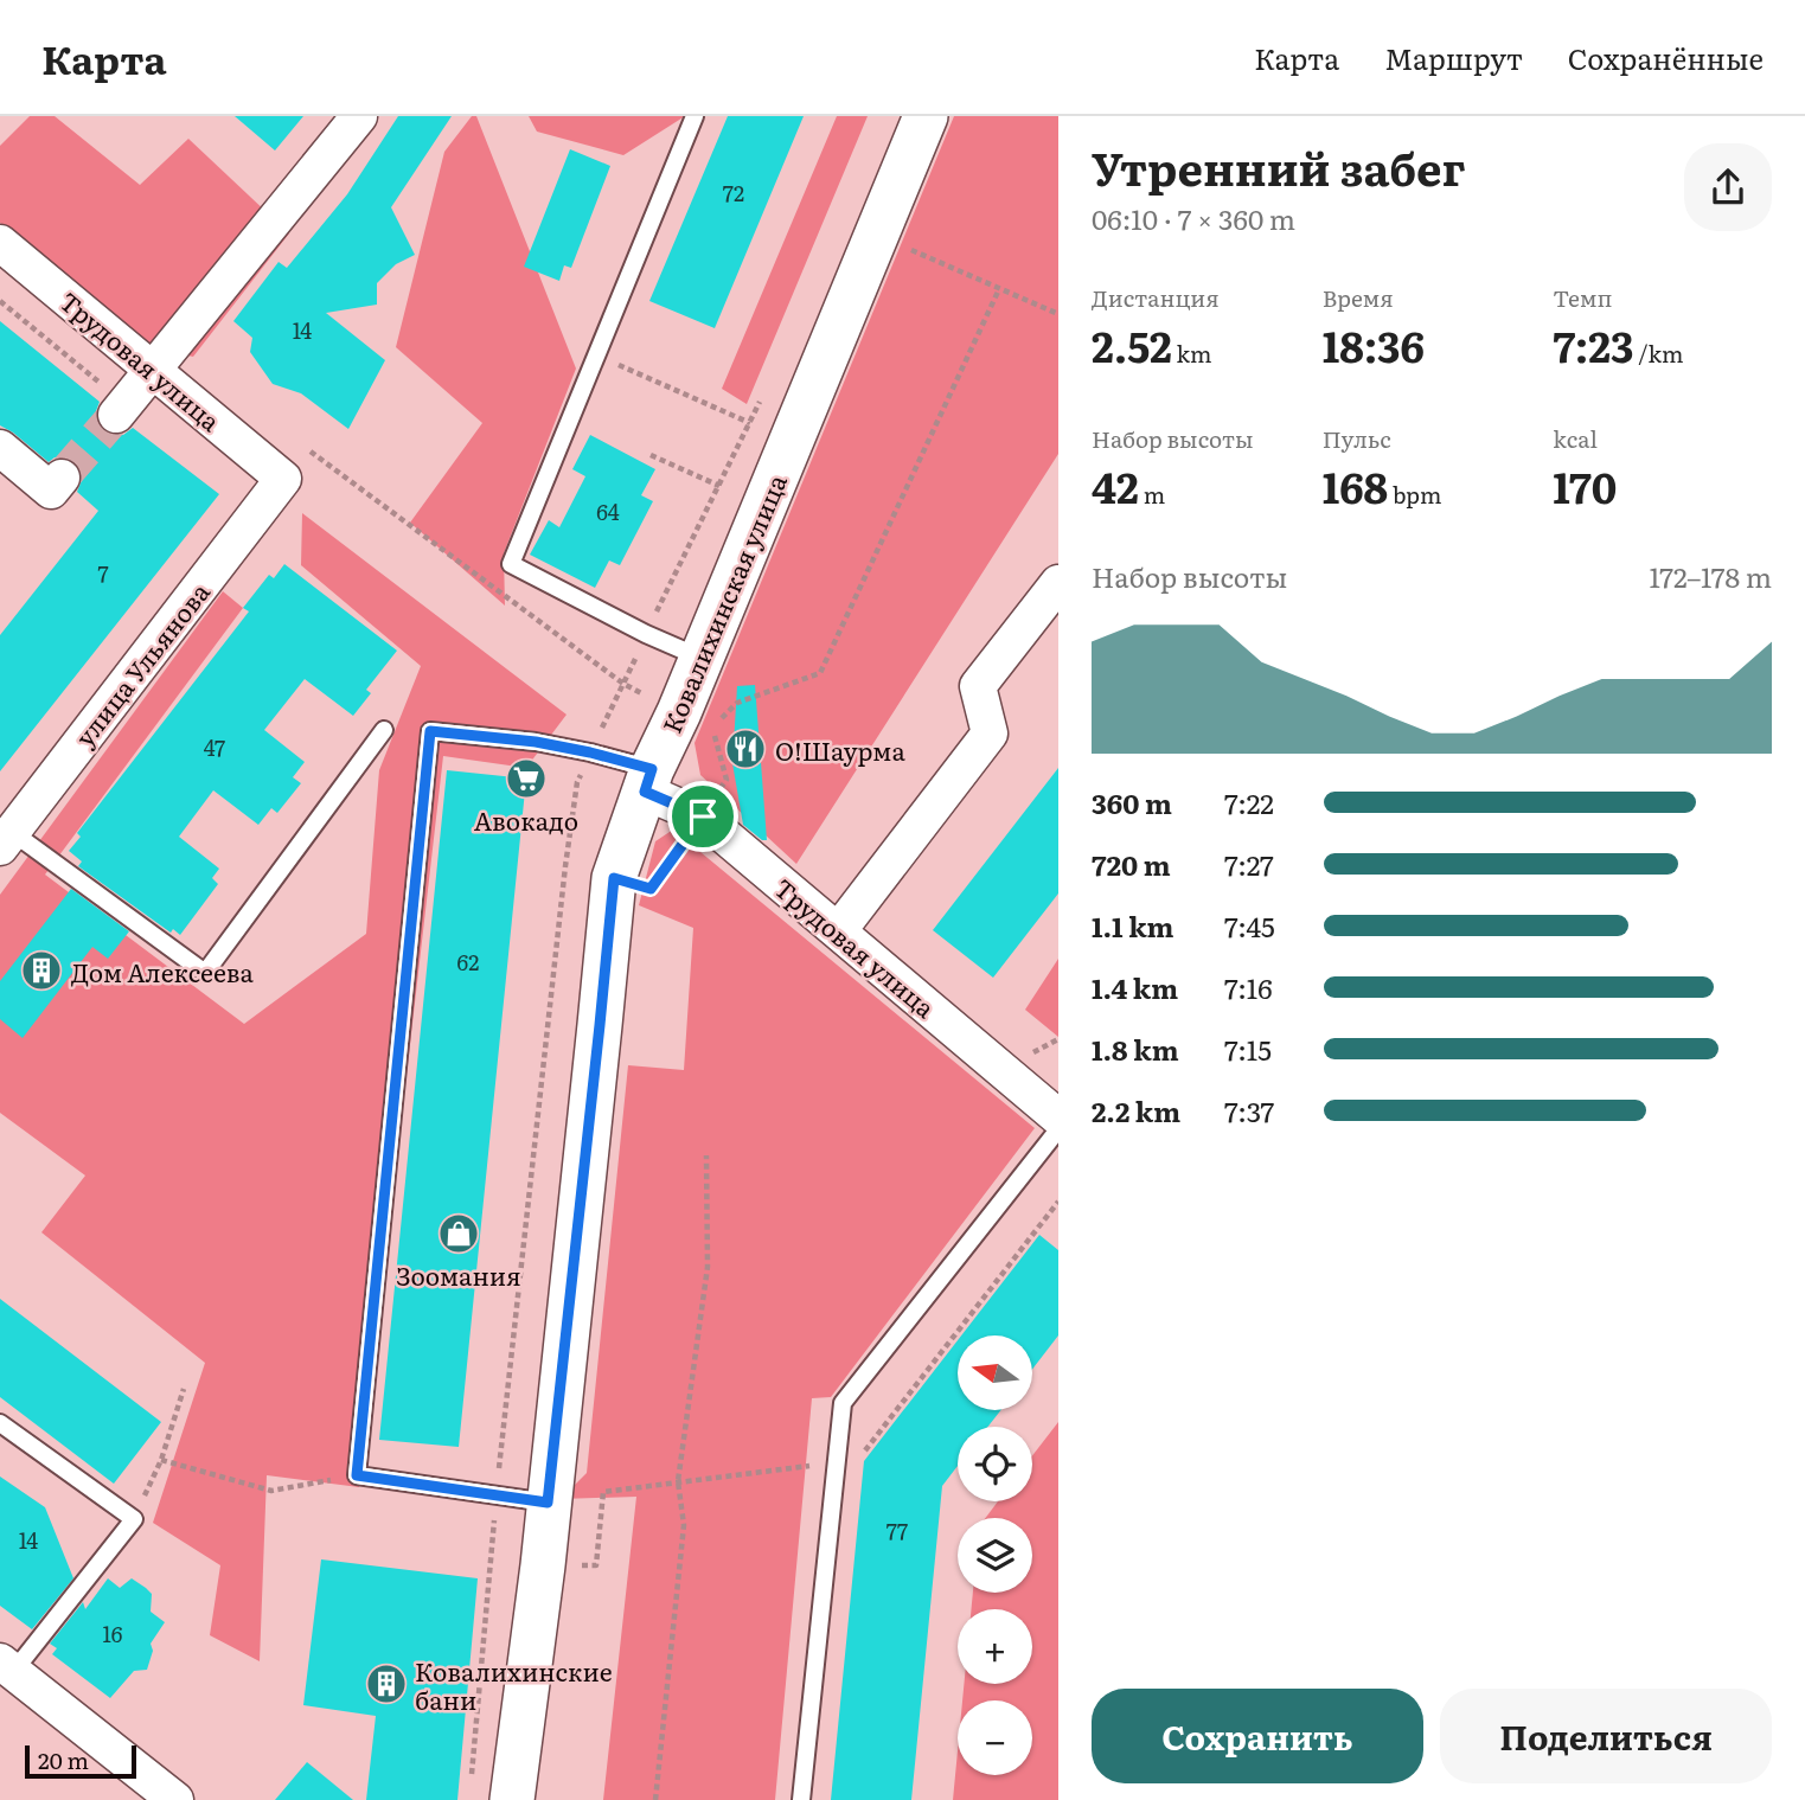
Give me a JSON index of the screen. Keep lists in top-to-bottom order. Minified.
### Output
{"streets":{"street":["Трудовая улица","Ковалихинская улица","улица Ульянова"]},"crossings":[["Трудовая улица","Ковалихинская улица"],["Трудовая улица","улица Ульянова"]],"places":{"restaurant":["О!Шаурма"],"supermarket":["Авокадо"],"building":["Дом Алексеева","Ковалихинские бани"],"shop":["Зоомания"]},"house_numbers":["72","14","64","7","47","62","77","14","16"],"scale_bar":"20 m","north":"left","page":{"header":"Карта","nav":["Карта","Маршрут","Сохранённые"],"heading":["Утренний забег","06:10 · 7 × 360 m"],"stats":[["Дистанция","2.52 km"],["Время","18:36"],["Темп","7:23 /km"],["Набор высоты","42 m"],["Пульс","168 bpm"],["kcal","170"]],"chart":["Набор высоты","172–178 m"],"list":[{"name":"360 m","note":"7:22"},{"name":"720 m","note":"7:27"},{"name":"1.1 km","note":"7:45"},{"name":"1.4 km","note":"7:16"},{"name":"1.8 km","note":"7:15"},{"name":"2.2 km","note":"7:37"}],"map_buttons":["+","−"],"buttons":["Сохранить","Поделиться"],"scale":"20 m"}}
